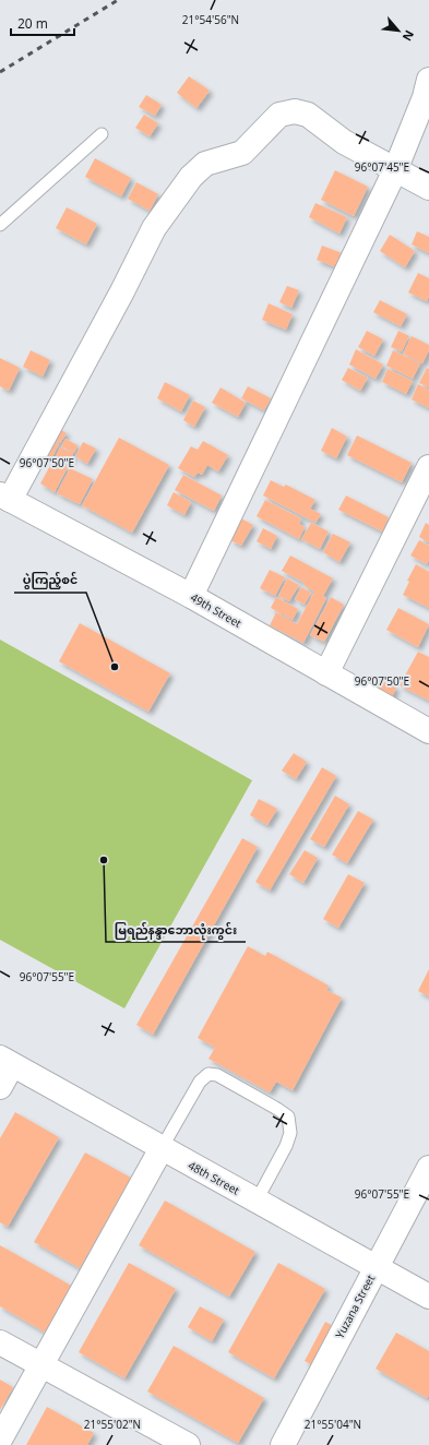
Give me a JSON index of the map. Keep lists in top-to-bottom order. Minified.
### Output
{"streets":{"street":["49th Street","48th Street","Yuzana Street"]},"crossings":[["48th Street","Yuzana Street"]],"places":["ပွဲကြည့်စင်","မြရည်နန္ဒာဘောလုံးကွင်း"],"scale_bar":"20 m","north":"bottom right","coordinates":["21°54'56\"N","96°07'45\"E","96°07'50\"E","96°07'55\"E","21°55'02\"N","21°55'04\"N"]}
